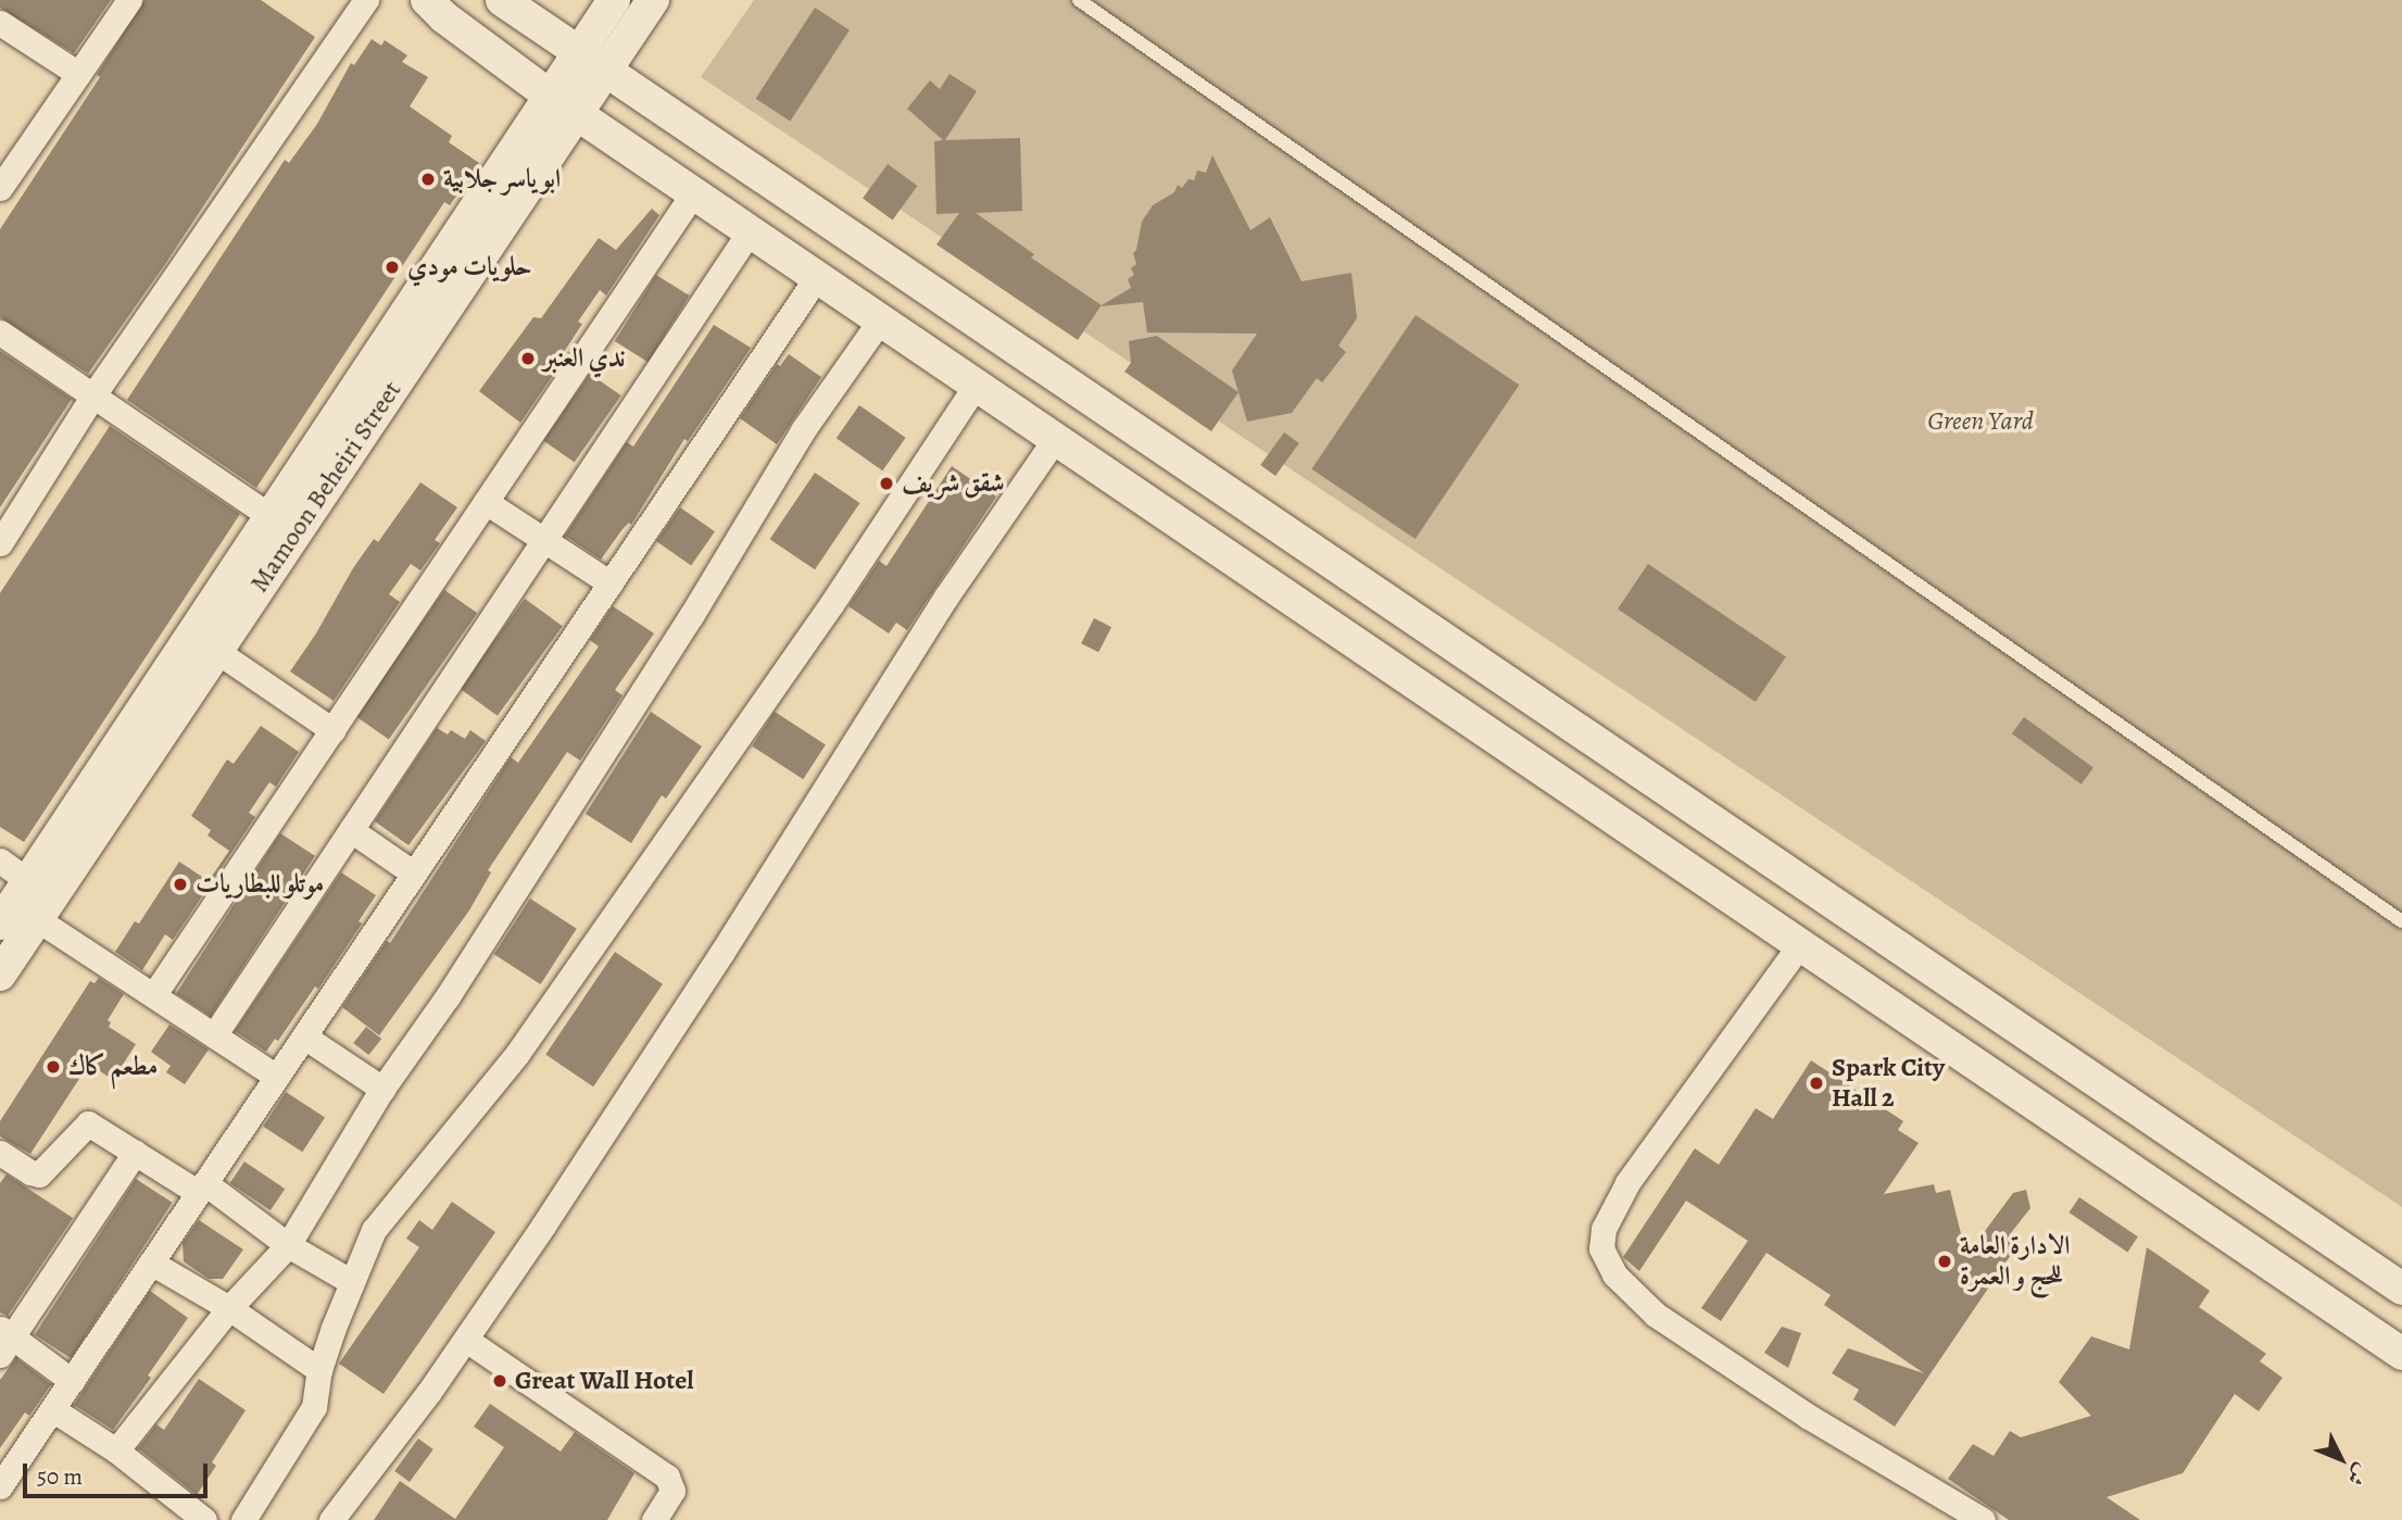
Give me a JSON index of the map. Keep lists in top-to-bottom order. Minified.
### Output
{"streets":{"street":["Mamoon Beheiri Street"]},"parks":["Green Yard"],"places":["ابو ياسر جلابية","حلويات مودي","ندي العنبر","شقق شريف","موتلو للبطاريات","مطعم كاك","Spark City Hall 2","الادارة العامة للحج و العمرة","Great Wall Hotel"],"scale_bar":"50 m","north":"bottom right"}
